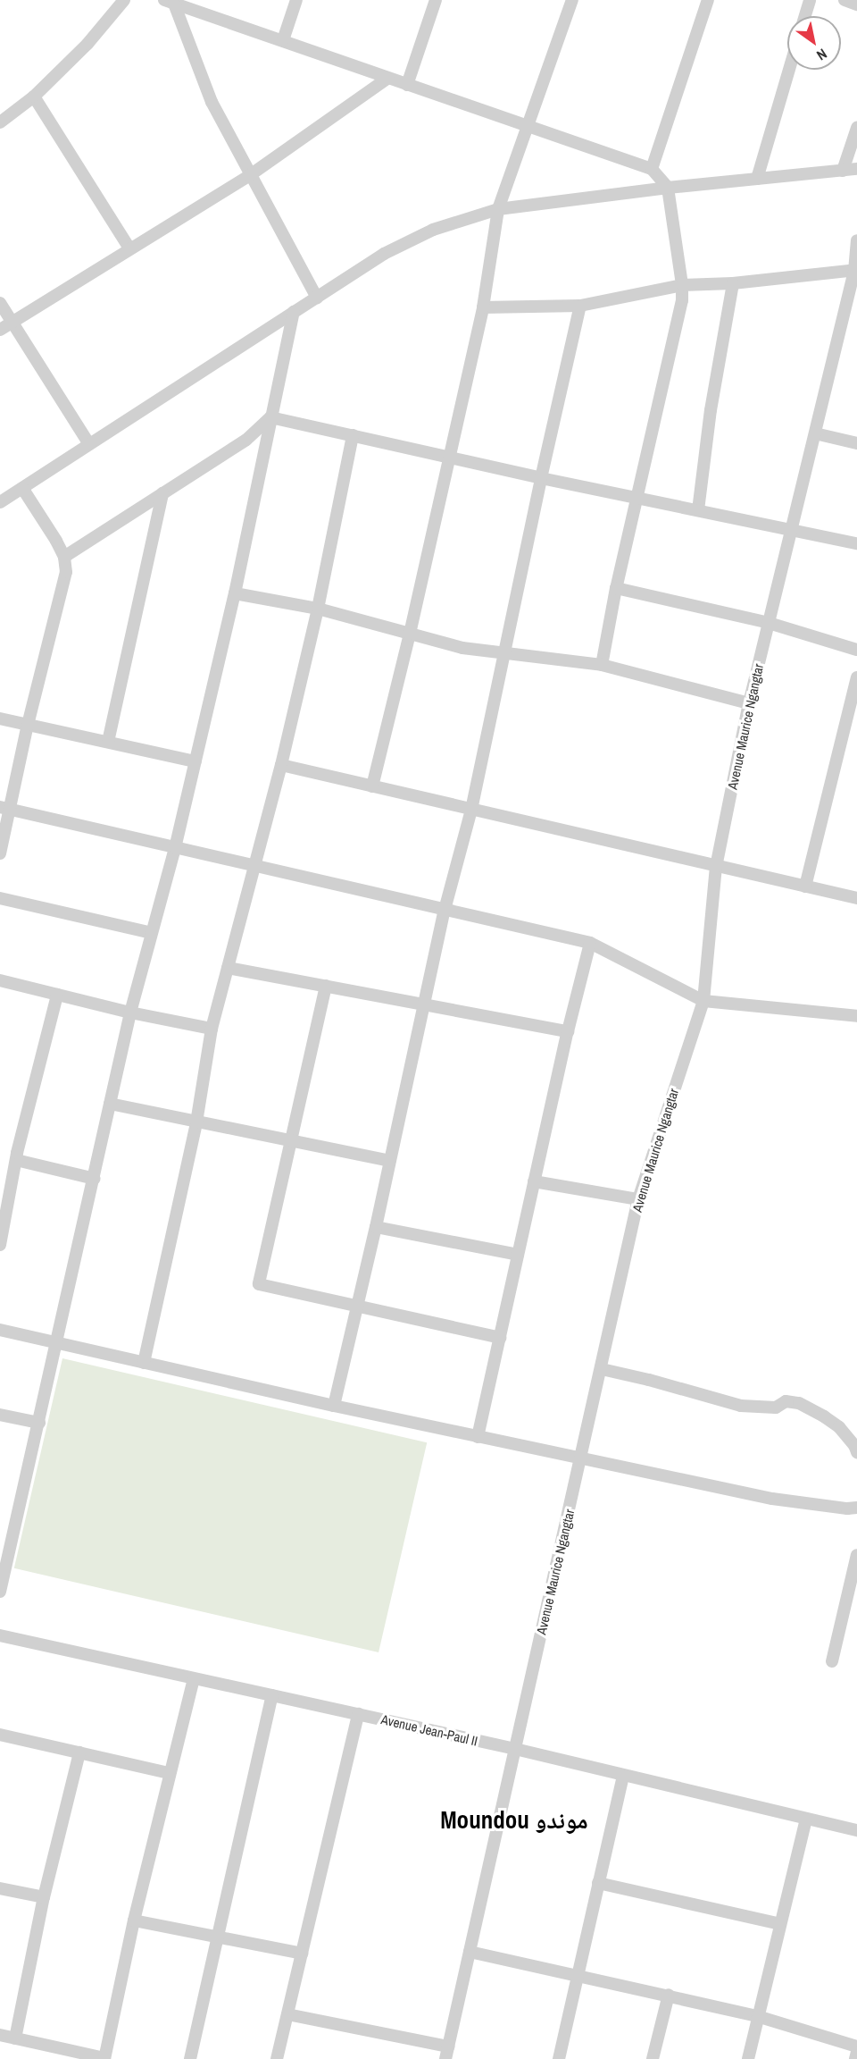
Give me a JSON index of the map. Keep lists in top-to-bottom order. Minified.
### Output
{"streets":{"street":["Avenue Maurice Ngangtar","Avenue Jean-Paul II"]},"crossings":[["Avenue Maurice Ngangtar","Avenue Jean-Paul II"]],"districts":["Moundou موندو"],"north":"bottom right"}
